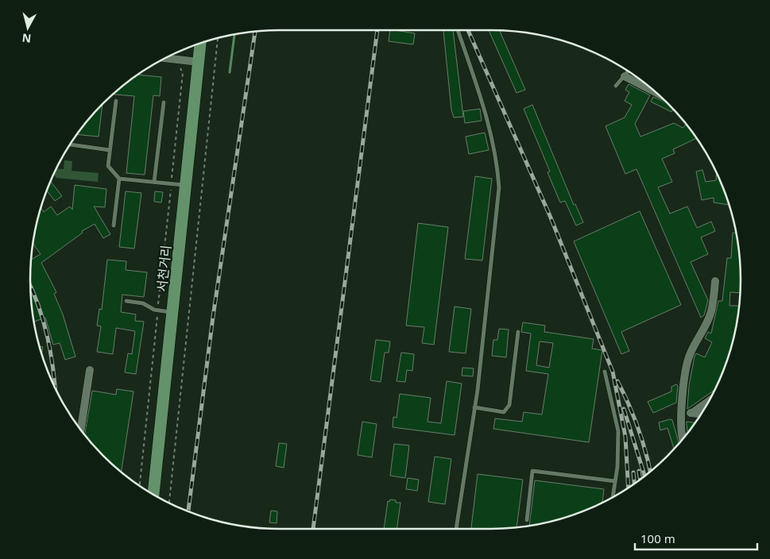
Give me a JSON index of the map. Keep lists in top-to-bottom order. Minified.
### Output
{"streets":{"main road":["서천거리"]},"scale_bar":"100 m","north":"bottom"}
